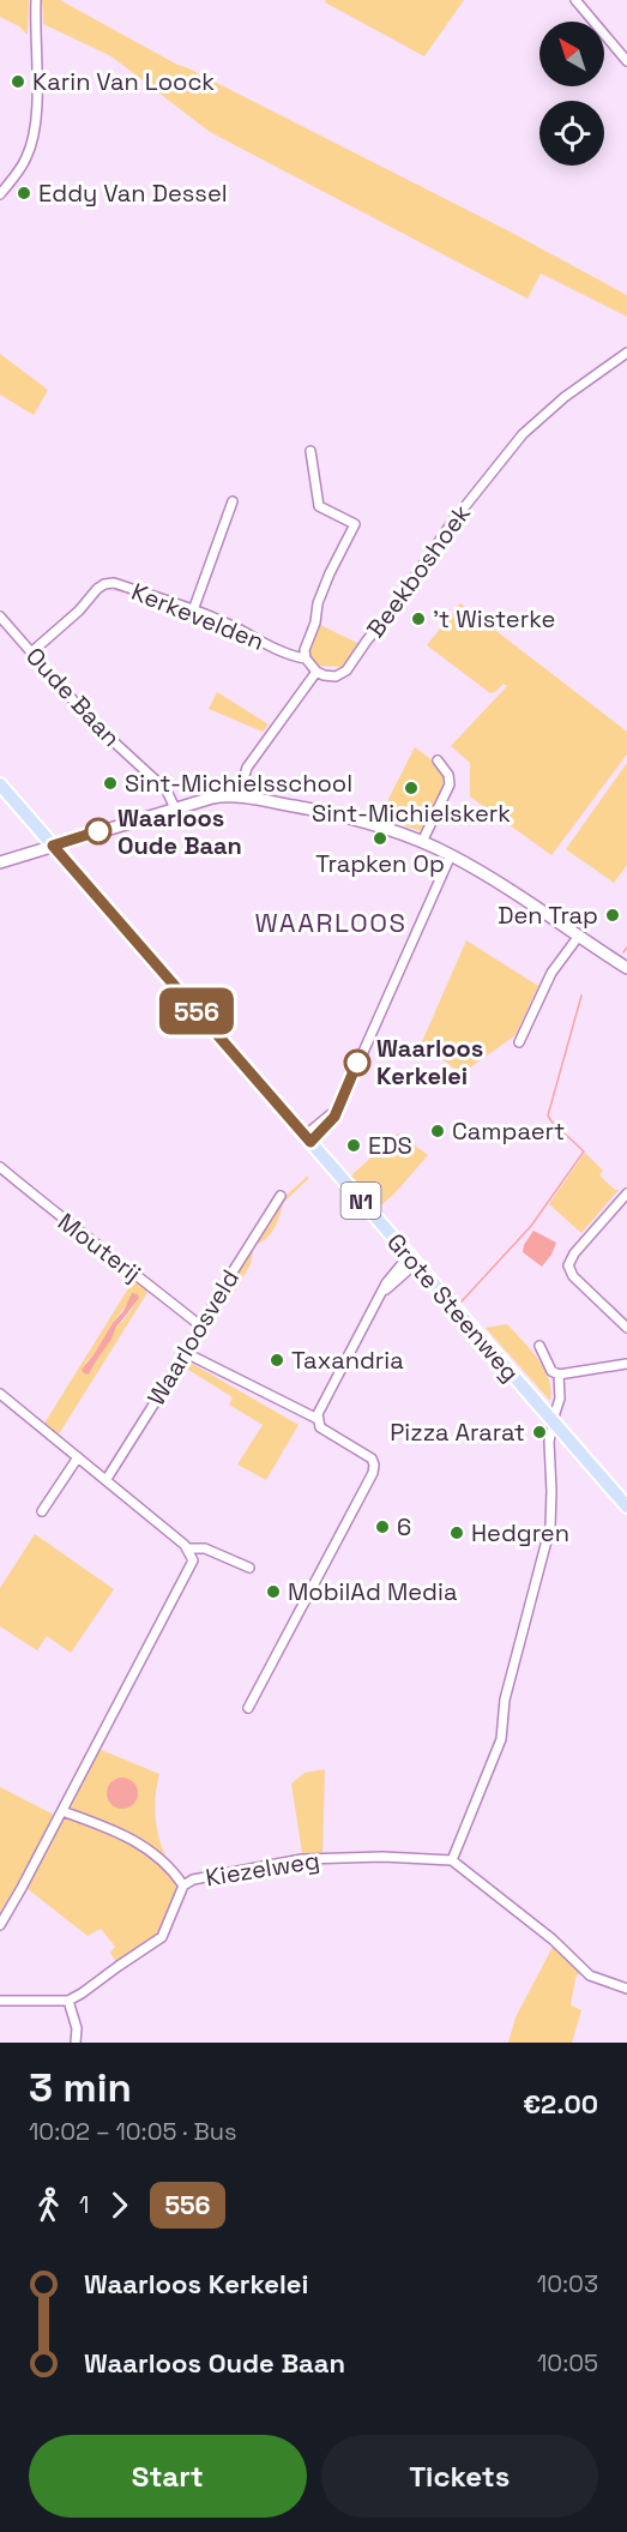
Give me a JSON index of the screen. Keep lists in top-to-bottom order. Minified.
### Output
{"streets":{"main road":["N1","Grote Steenweg"],"street":["Beekboshoek","Kerkevelden","Oude Baan","Mouterij","Waarloosveld","Kiezelweg"]},"crossings":[["Kerkevelden","Oude Baan"],["Mouterij","Waarloosveld"]],"districts":["WAARLOOS"],"places":["Karin Van Loock","Eddy Van Dessel","'t Wisterke","Sint-Michielsschool","Sint-Michielskerk","Waarloos Oude Baan","Trapken Op","Den Trap","Waarloos Kerkelei","Campaert","EDS","Taxandria","Pizza Ararat","6","Hedgren","MobilAd Media"],"lines":["bus line 556"],"north":"top left","page":{"on_map":"556","heading":["3 min","10:02 – 10:05 · Bus","€2.00"],"legs":["1","556"],"list":[{"name":"Waarloos Kerkelei","value":"10:03"},{"name":"Waarloos Oude Baan","value":"10:05"}],"buttons":["Start","Tickets"]}}
